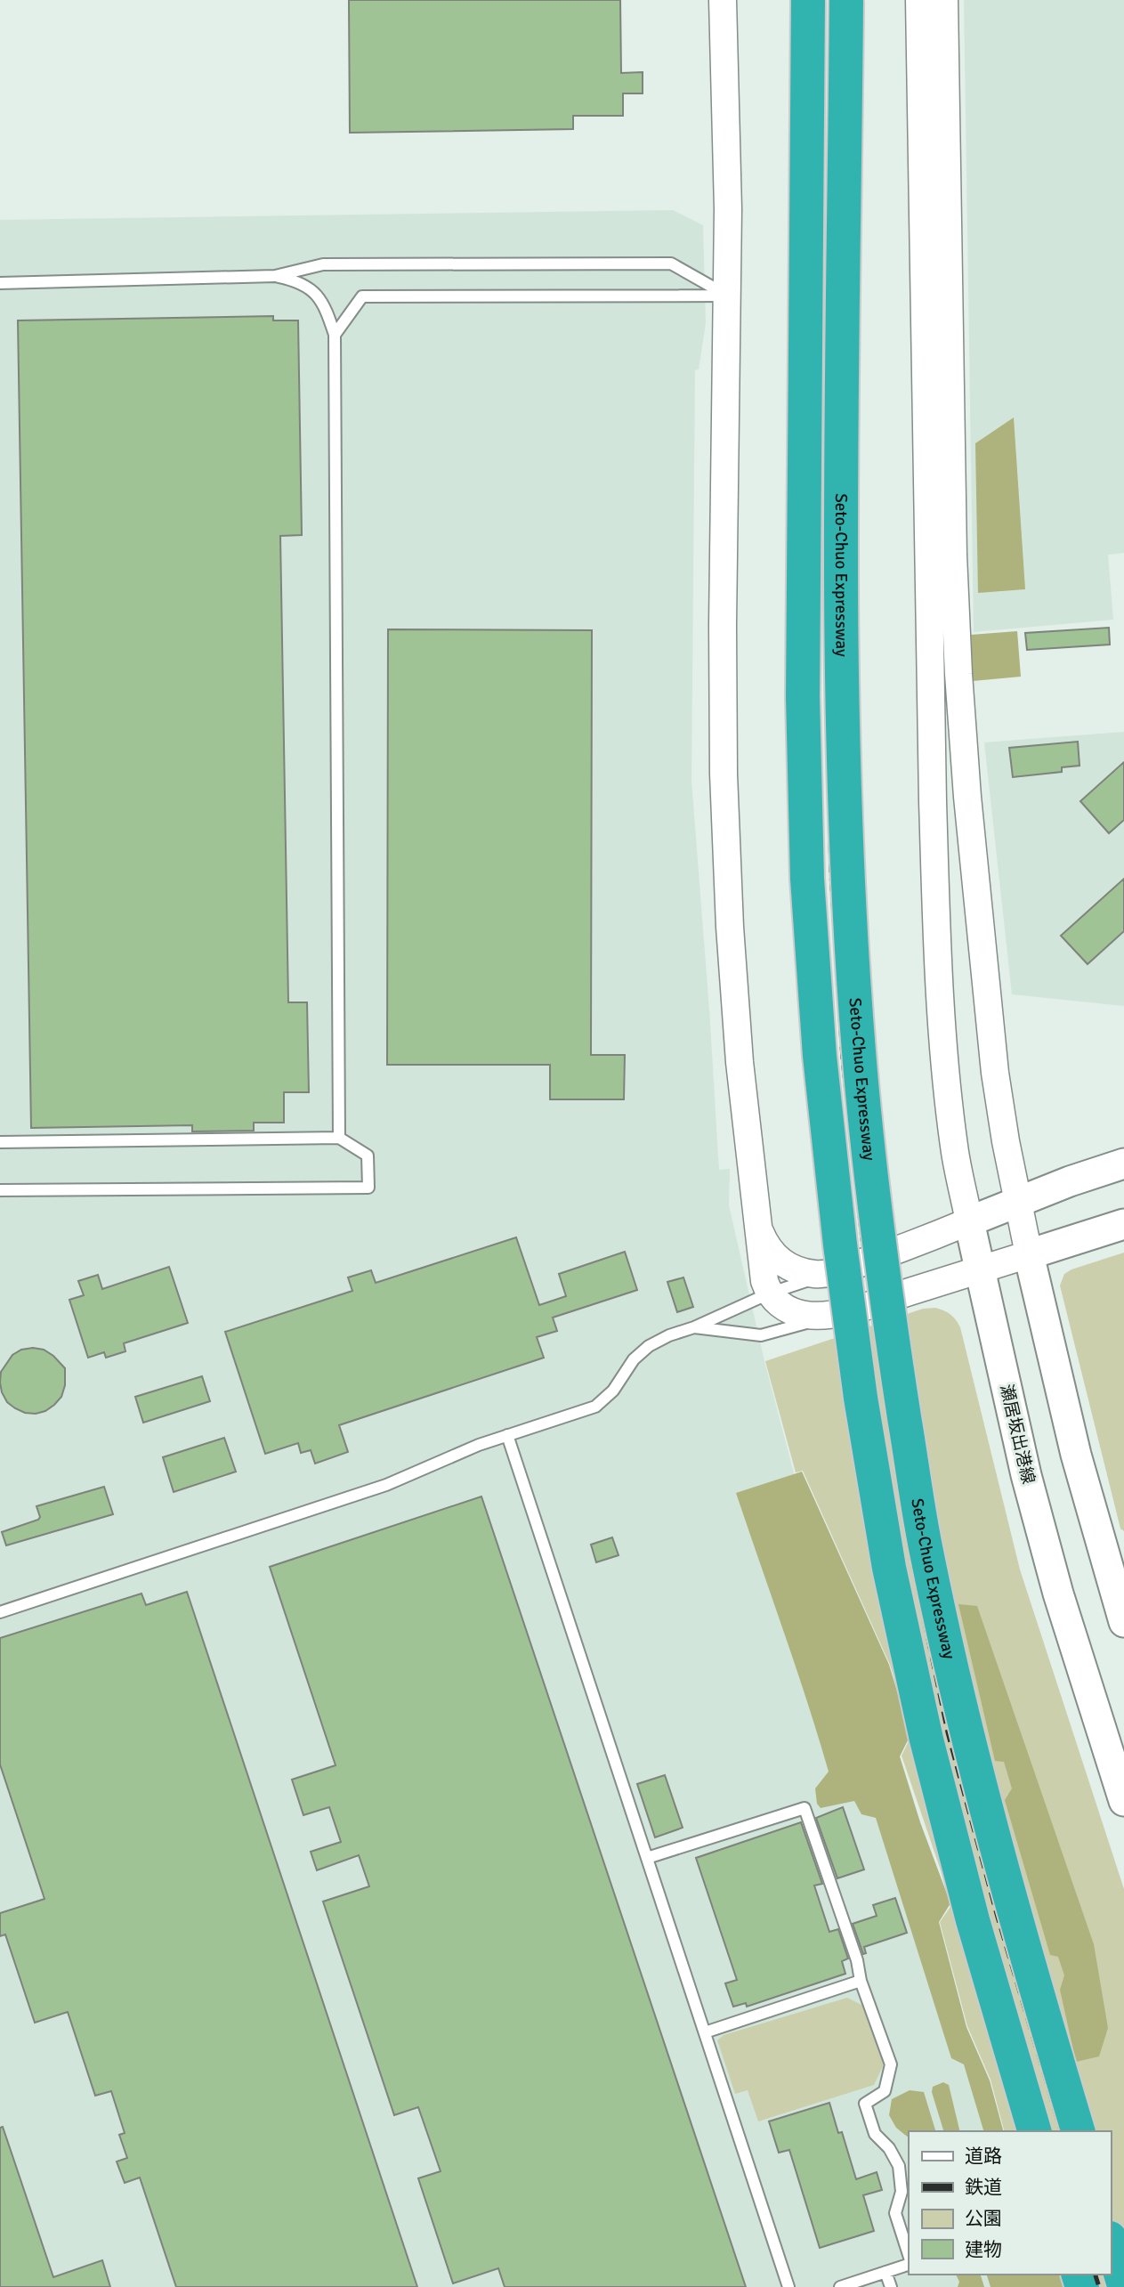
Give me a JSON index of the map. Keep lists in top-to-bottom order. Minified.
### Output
{"streets":{"highway":["Seto-Chuo Expressway"],"main road":["瀬居坂出港線"]},"legend":["道路","鉄道","公園","建物"]}
